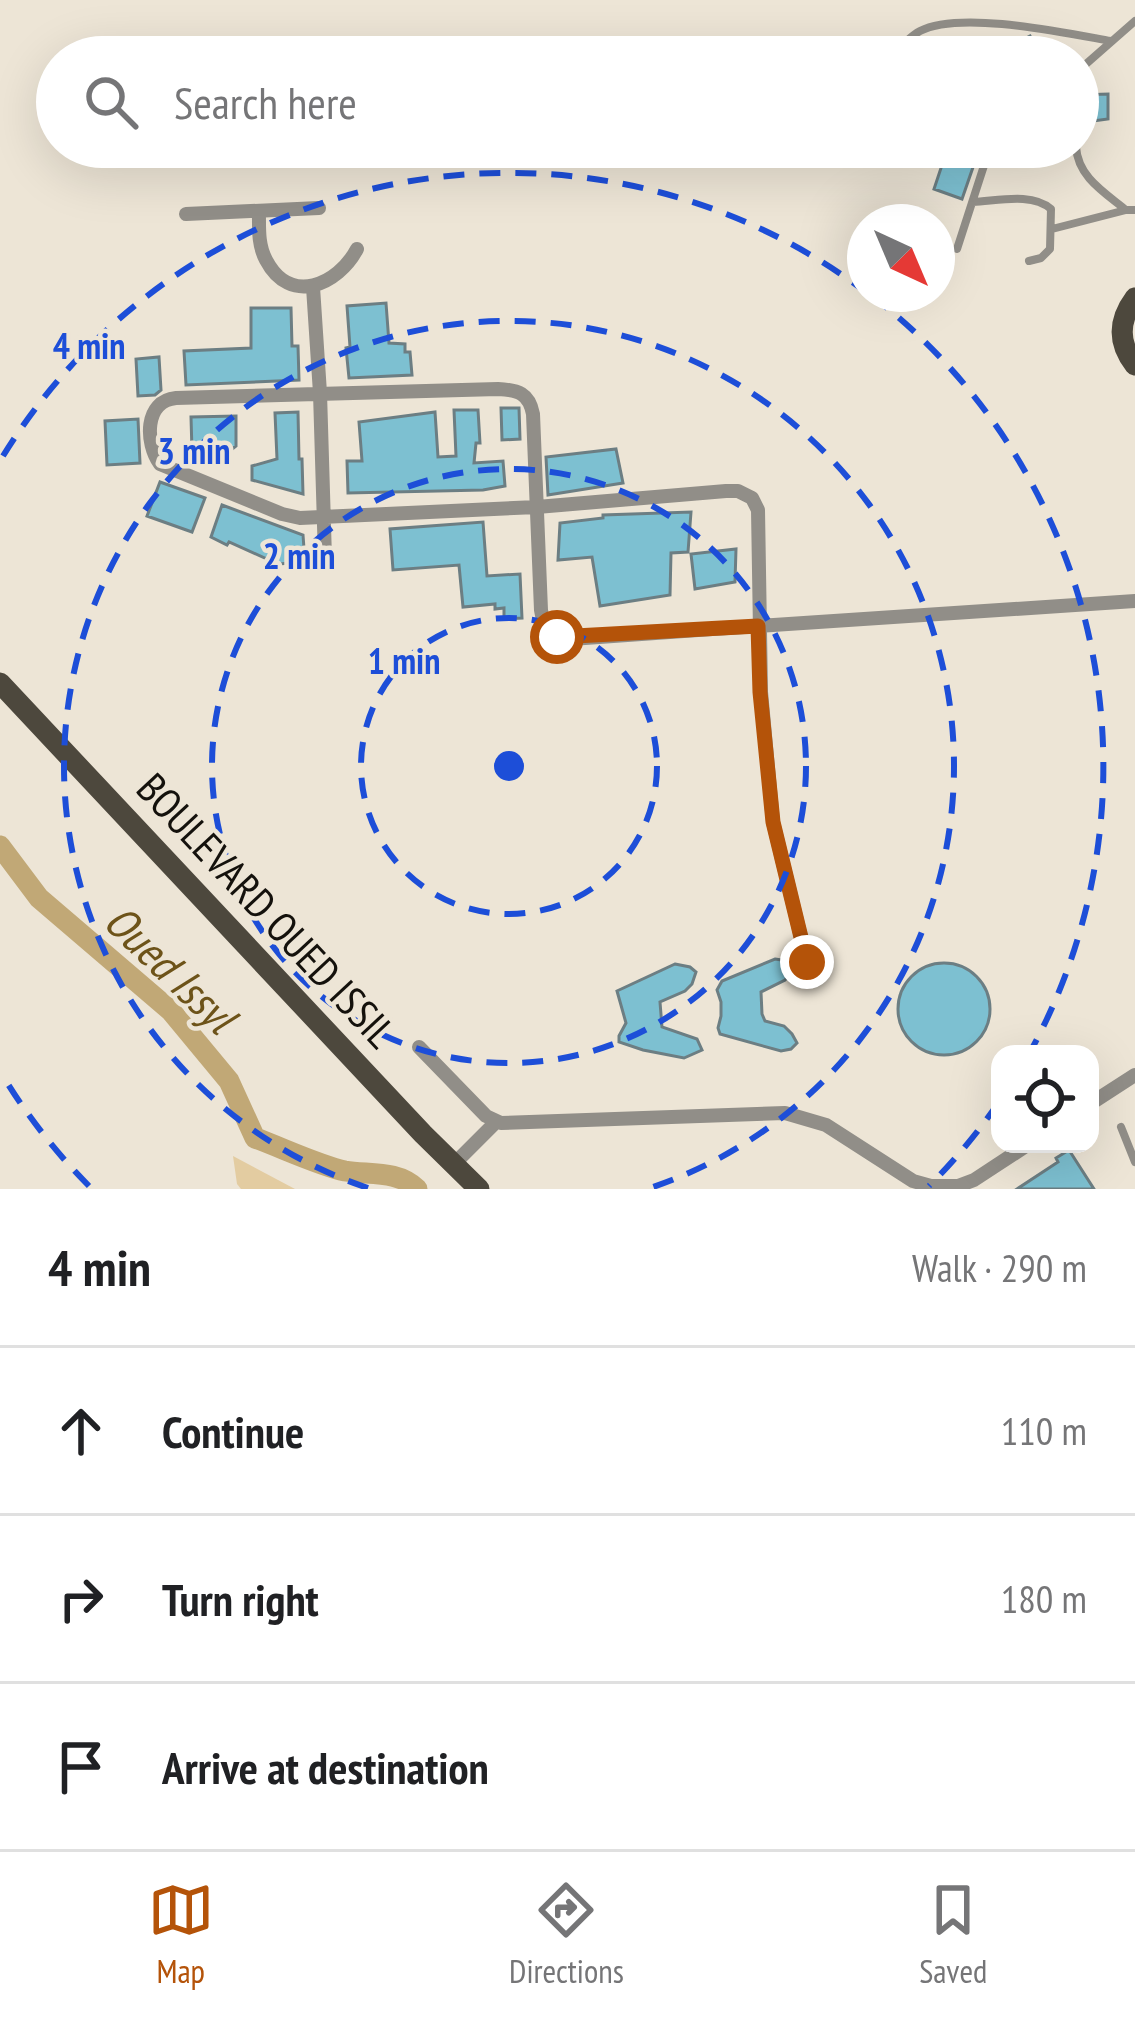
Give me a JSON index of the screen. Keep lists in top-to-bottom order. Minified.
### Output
{"streets":{"main road":["BOULEVARD OUED ISSIL"]},"water":["Oued Issyl"],"north":"bottom right","page":{"search":"Search here","heading":["4 min","Walk · 290 m"],"list":[["Continue","110 m"],["Turn right","180 m"],"Arrive at destination"],"nav":["Map","Directions","Saved"]},"rings":["4 min","3 min","2 min","1 min"]}
